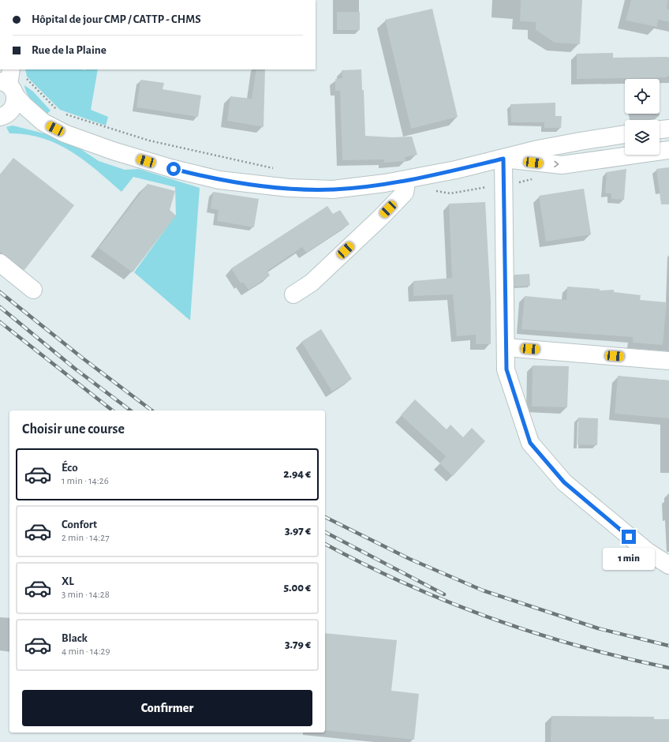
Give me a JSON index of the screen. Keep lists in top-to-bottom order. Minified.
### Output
{"page":{"banner":["Hôpital de jour CMP / CATTP - CHMS","Rue de la Plaine"],"heading":"Choisir une course","list":[{"name":"Éco","note":"1 min · 14:26","value":"2.94 €"},{"name":"Confort","note":"2 min · 14:27","value":"3.97 €"},{"name":"XL","note":"3 min · 14:28","value":"5.00 €"},{"name":"Black","note":"4 min · 14:29","value":"3.79 €"}],"bubble":"1 min","buttons":"Confirmer"}}
